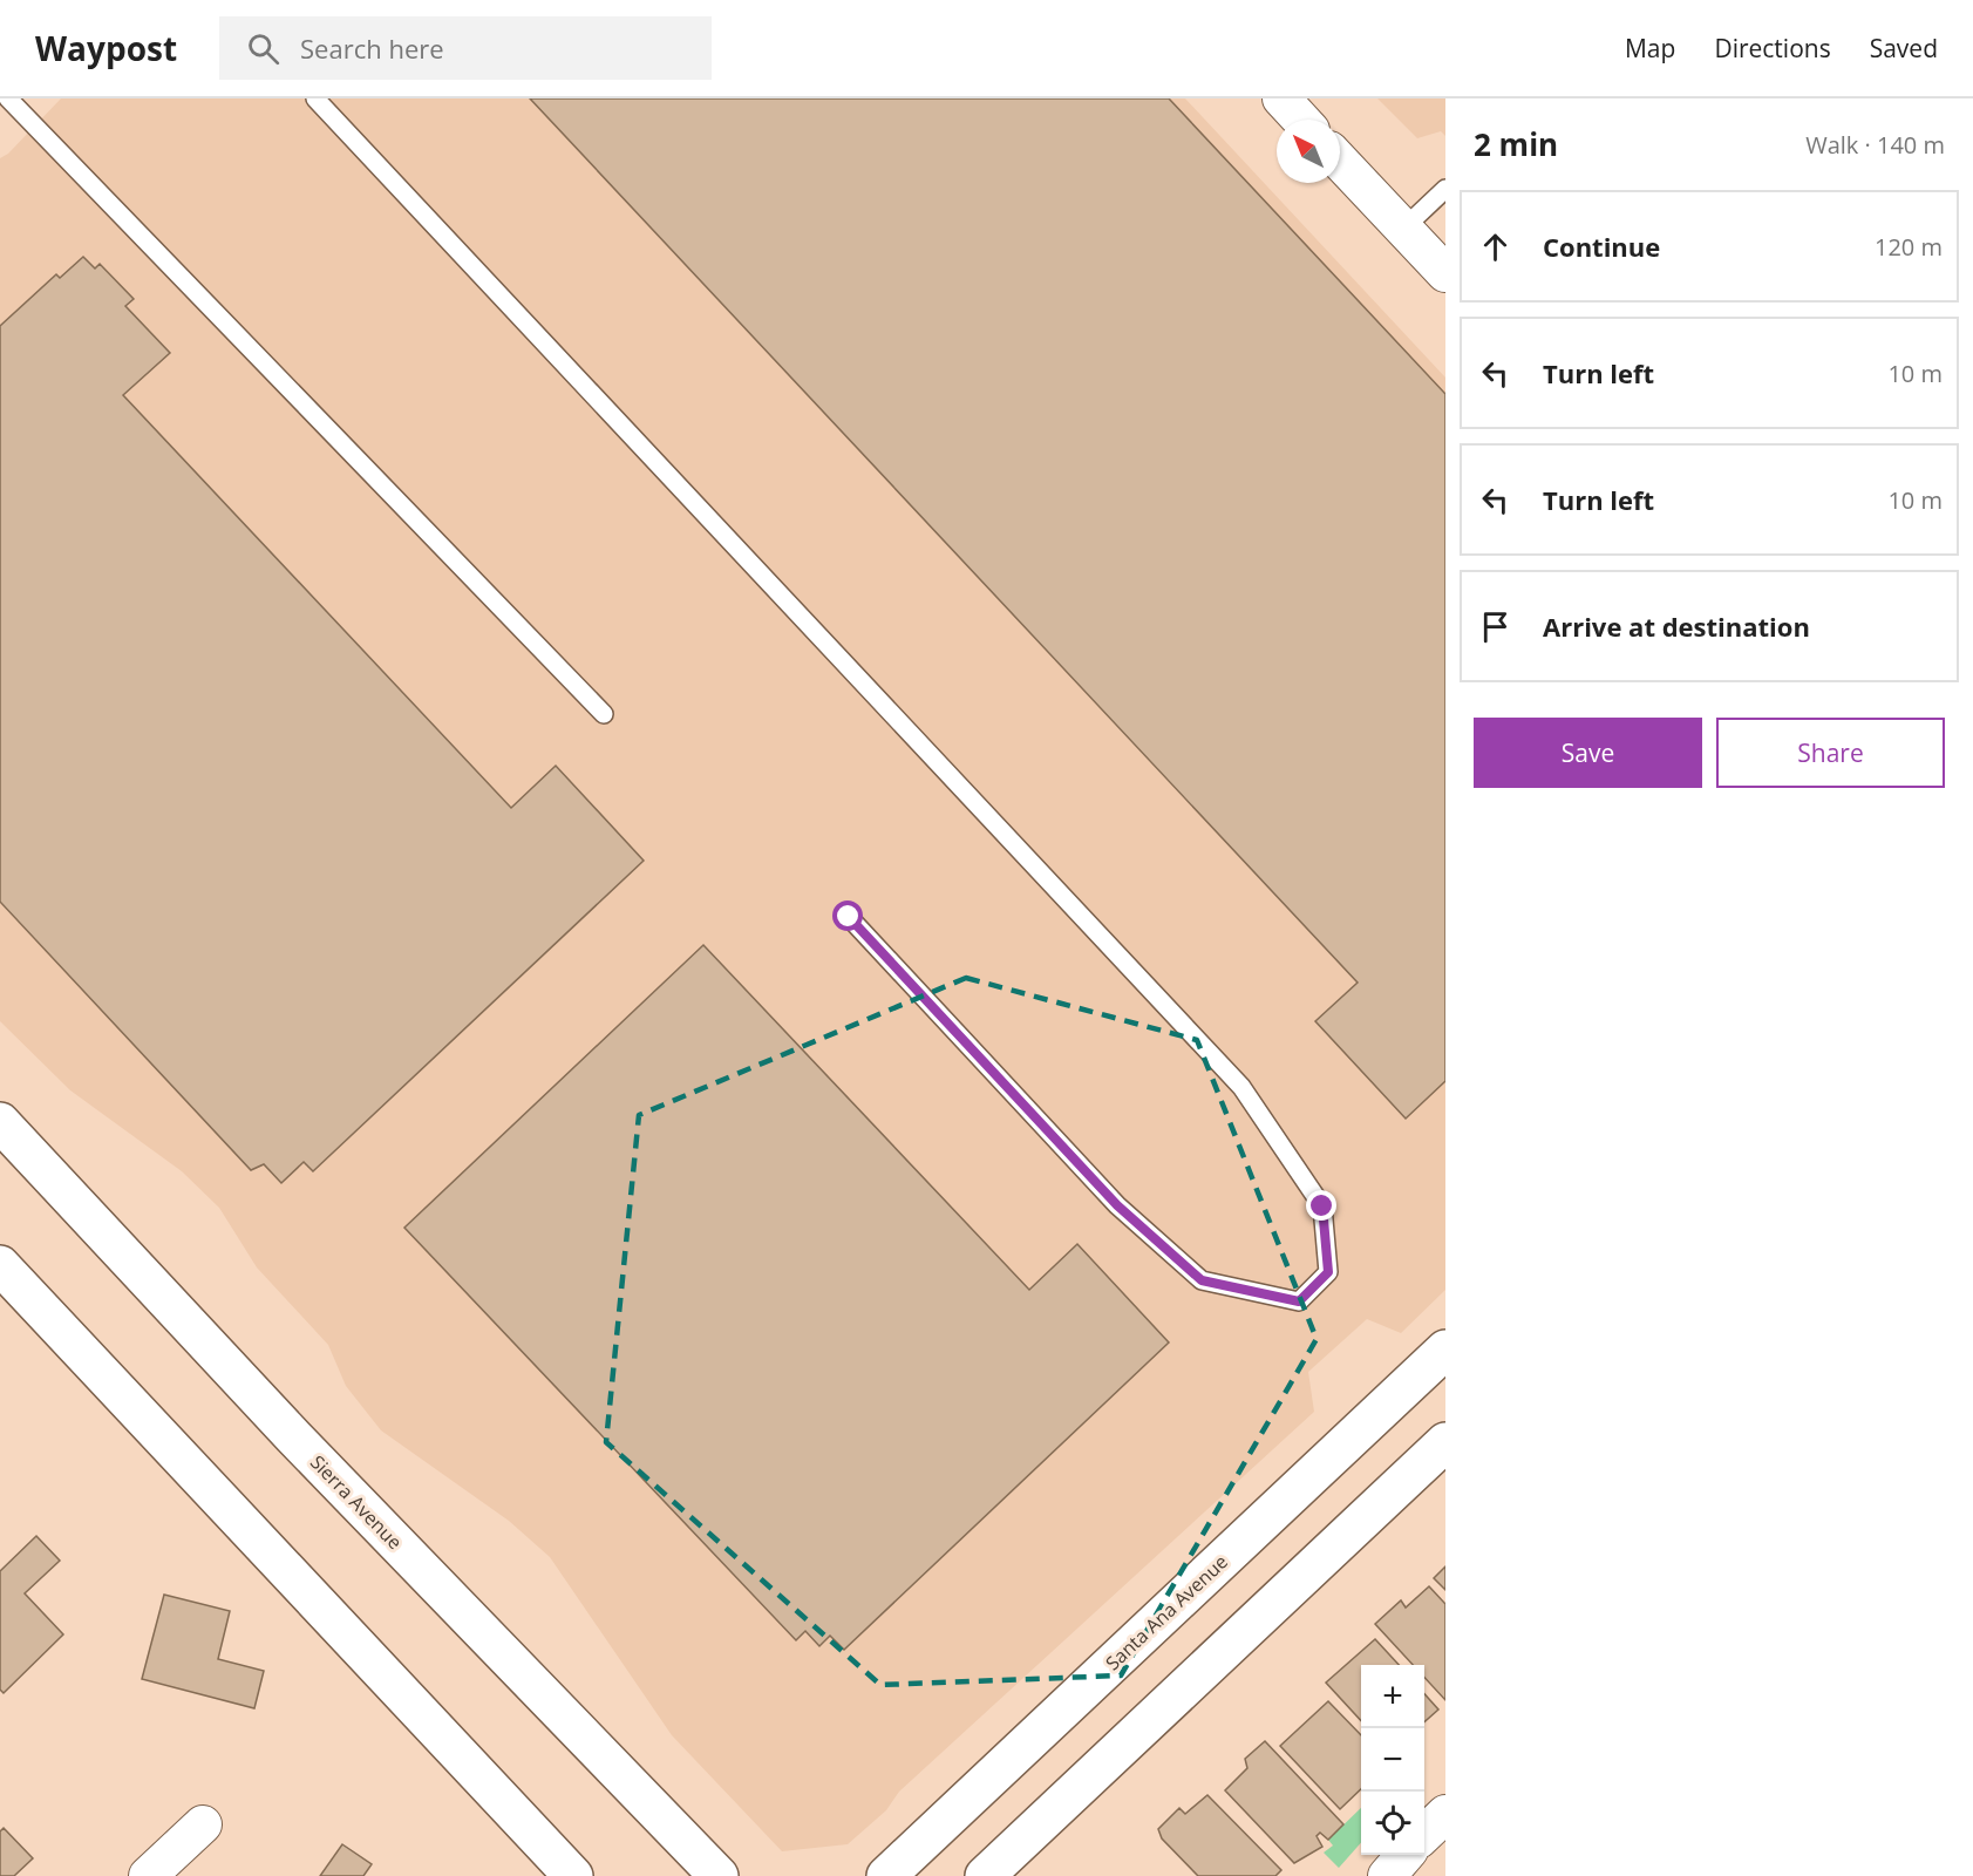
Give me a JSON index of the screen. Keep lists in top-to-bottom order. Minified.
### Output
{"streets":{"main road":["Sierra Avenue","Santa Ana Avenue"]},"north":"top left","page":{"header":"Waypost","search":"Search here","nav":["Map","Directions","Saved"],"heading":["2 min","Walk · 140 m"],"list":[["Continue","120 m"],["Turn left","10 m"],["Turn left","10 m"],"Arrive at destination"],"buttons":["Save","Share"],"map_buttons":["+","−"]}}
